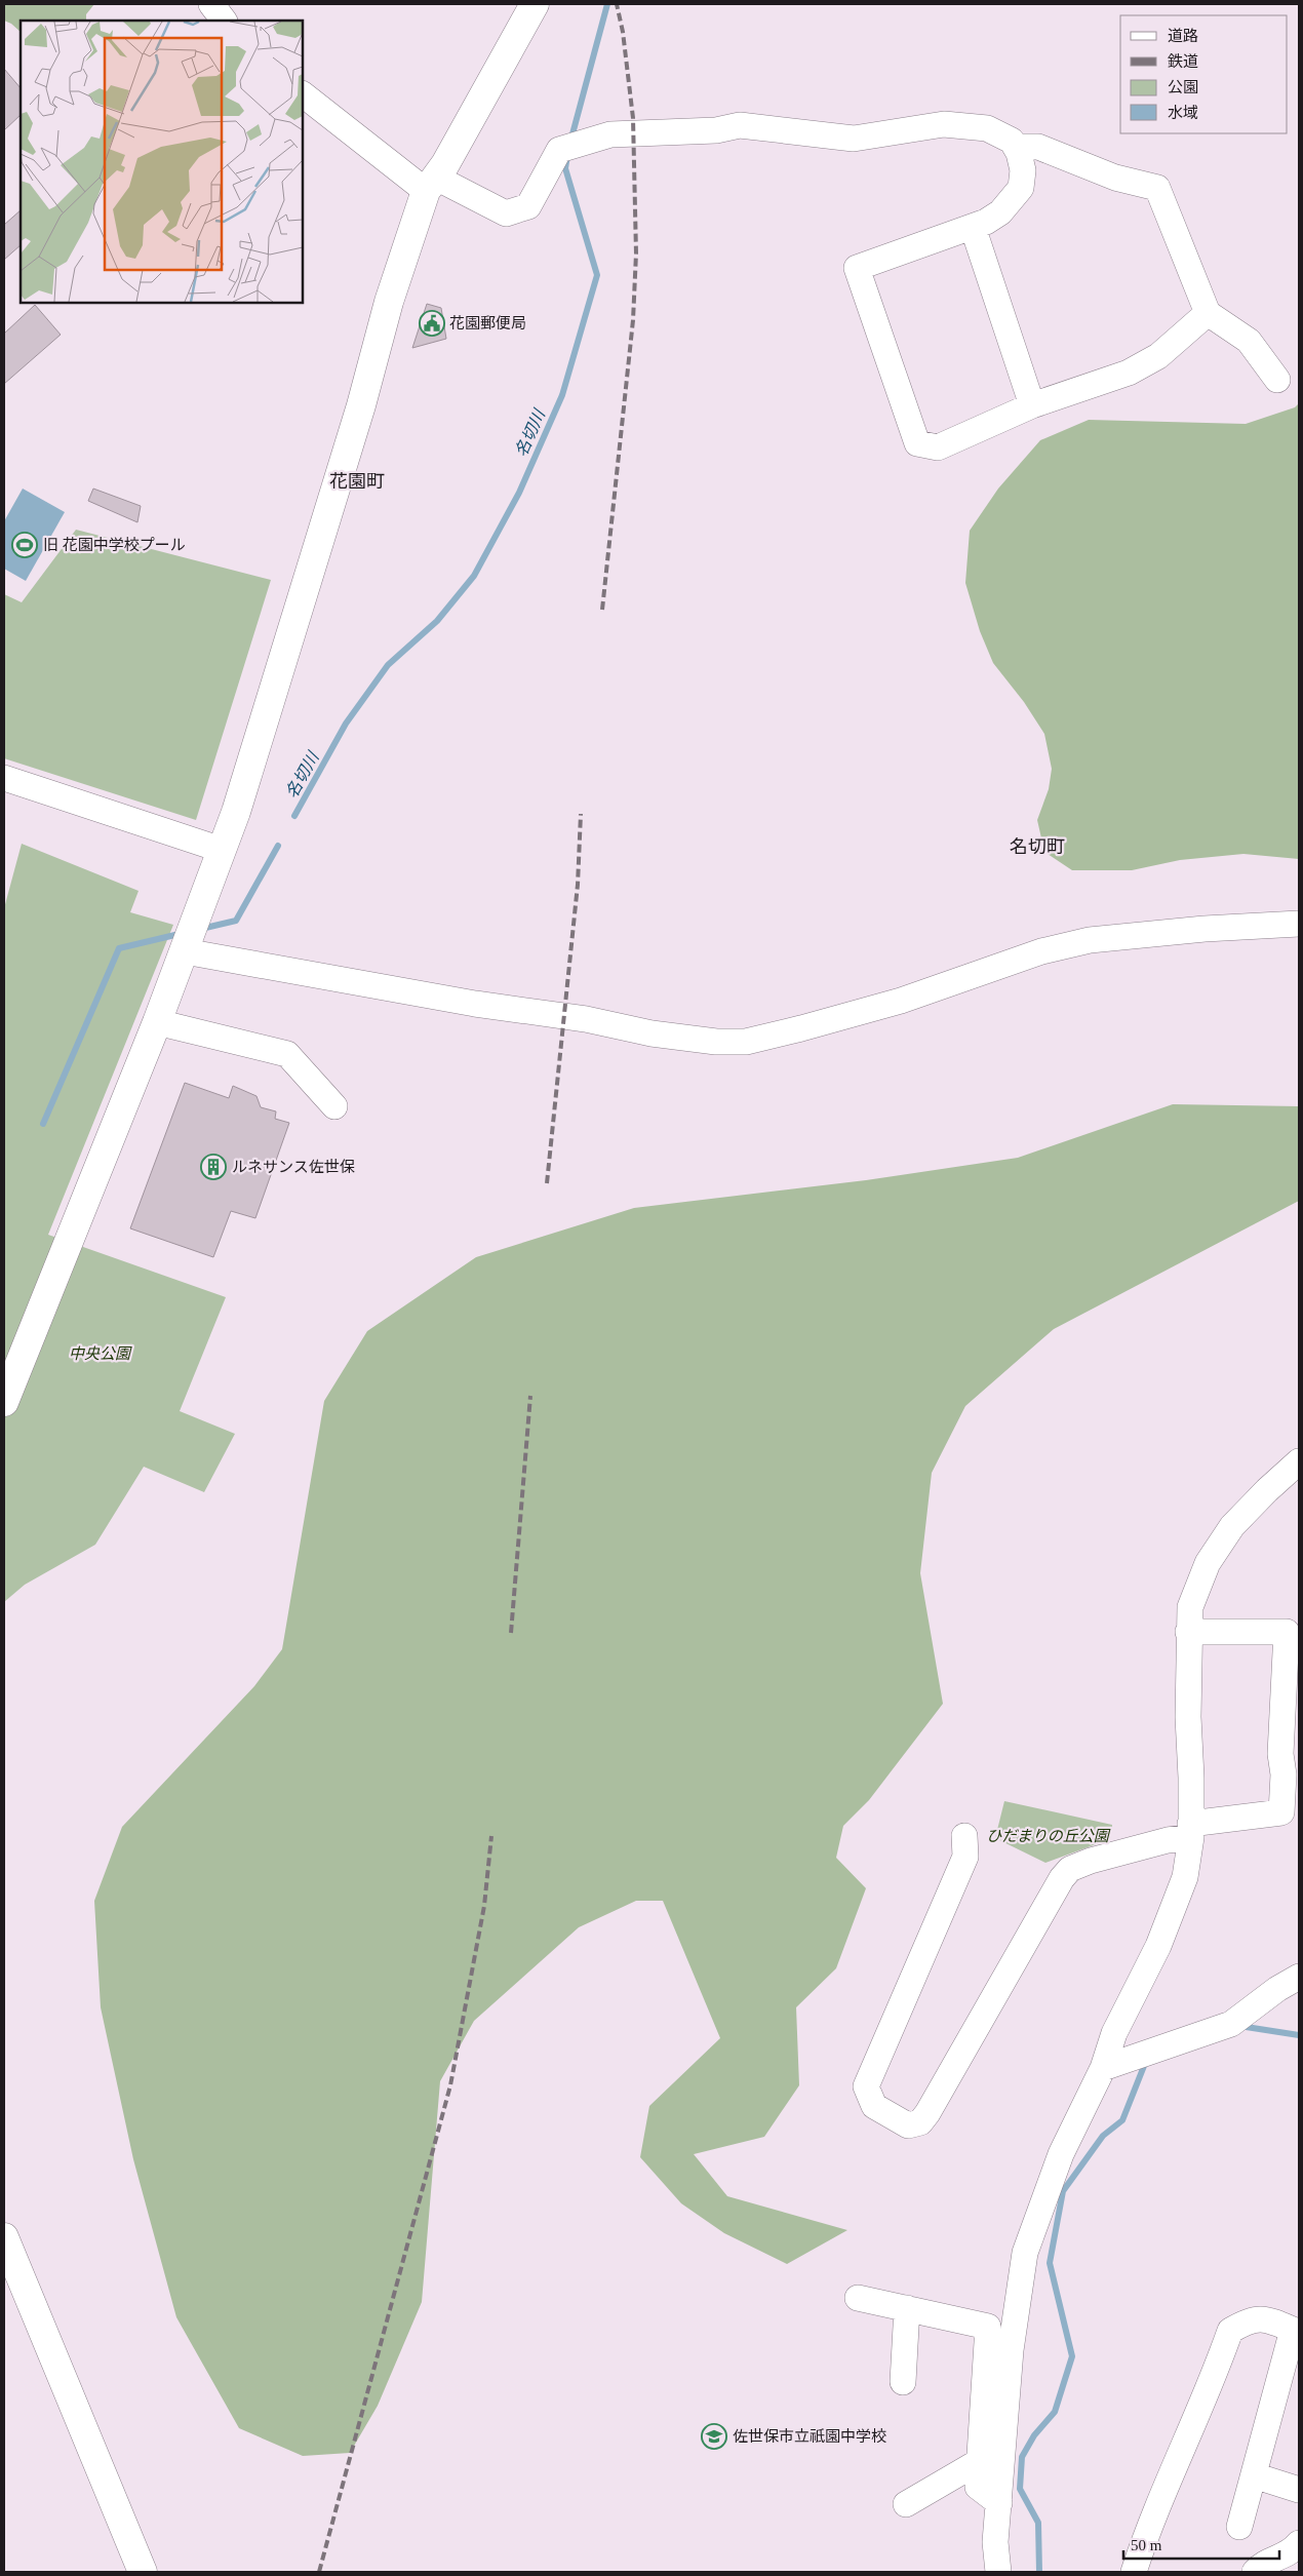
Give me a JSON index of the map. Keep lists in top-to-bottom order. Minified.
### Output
{"districts":["花園町","名切町"],"water":["名切川"],"parks":["中央公園","ひだまりの丘公園"],"places":{"public building":["花園郵便局"],"sports":["旧 花園中学校プール"],"building":["ルネサンス佐世保"],"school or university":["佐世保市立祇園中学校"]},"legend":["道路","鉄道","公園","水域"],"scale_bar":"50 m"}
